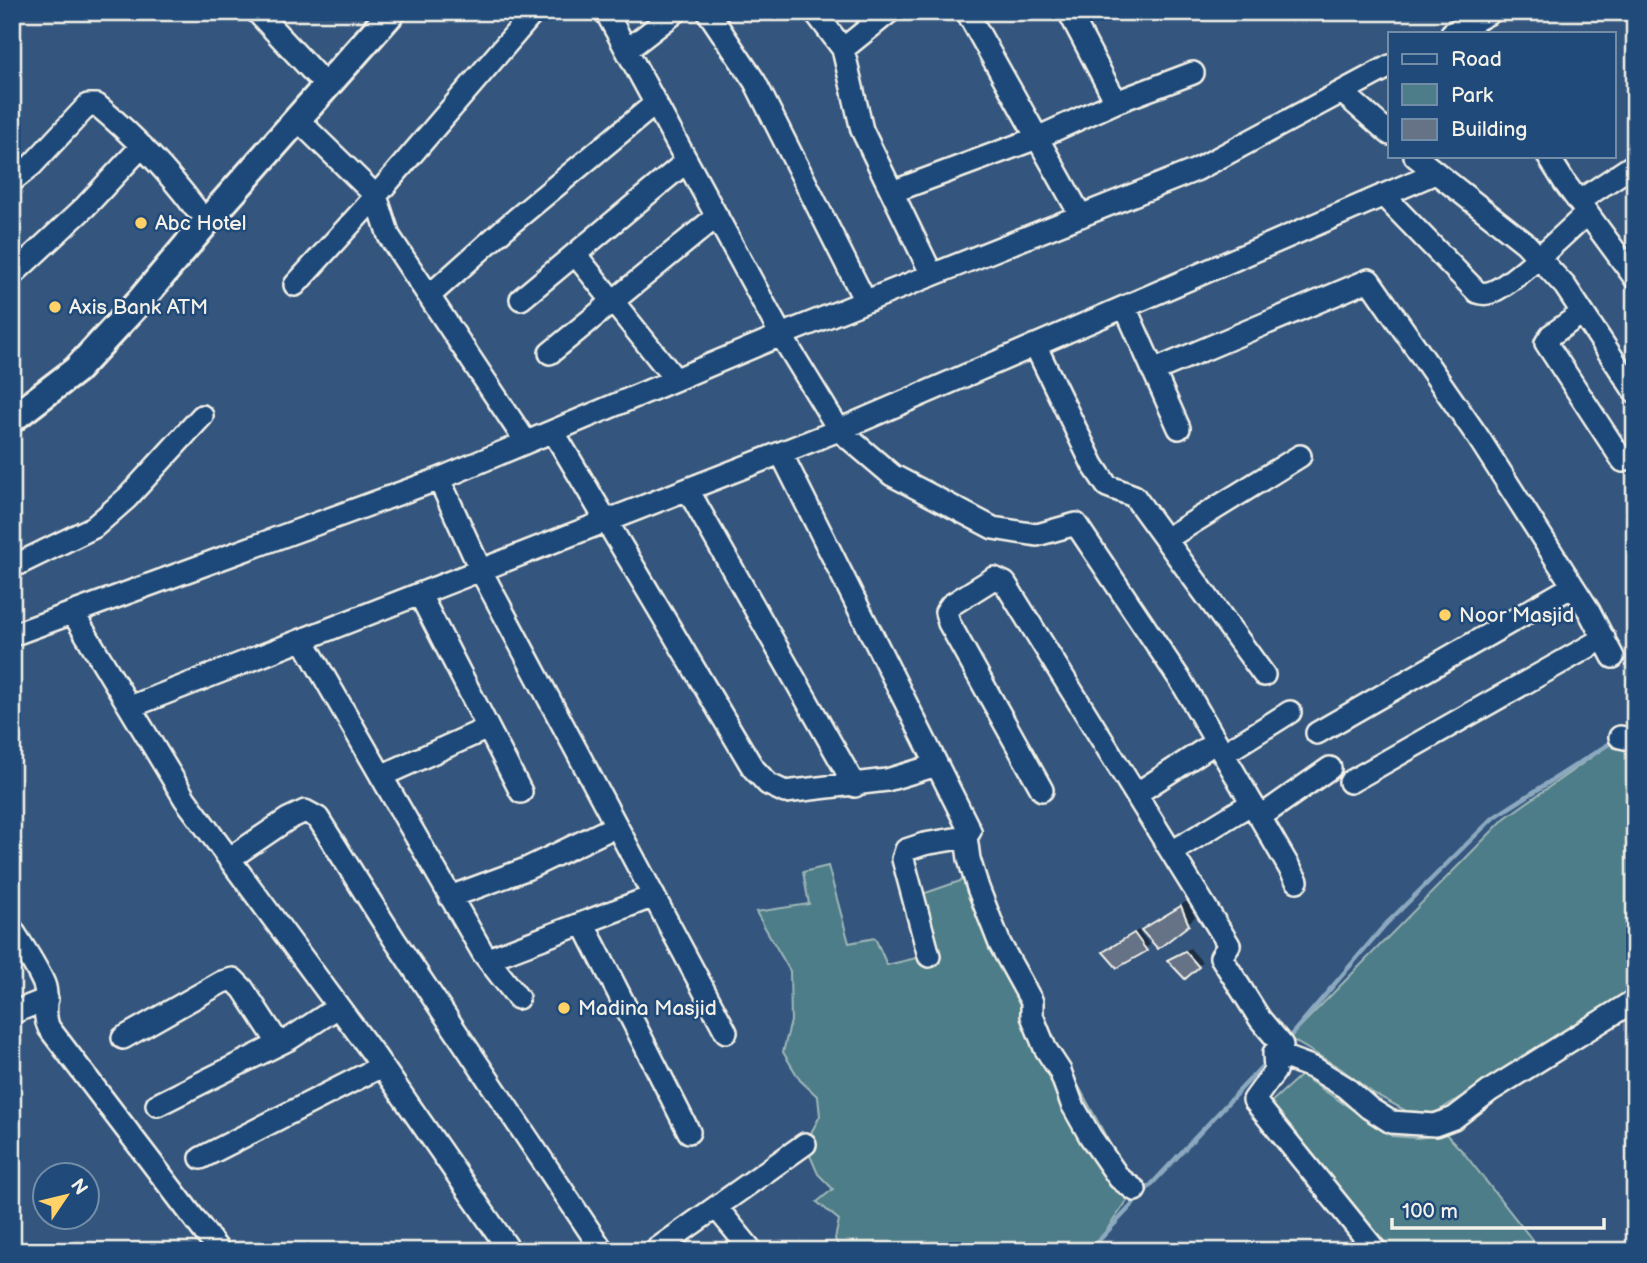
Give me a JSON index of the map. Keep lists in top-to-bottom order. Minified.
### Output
{"places":["Abc Hotel","Axis Bank ATM","Noor Masjid","Madina Masjid"],"legend":["Road","Park","Building"],"scale_bar":"100 m","north":"top right"}
